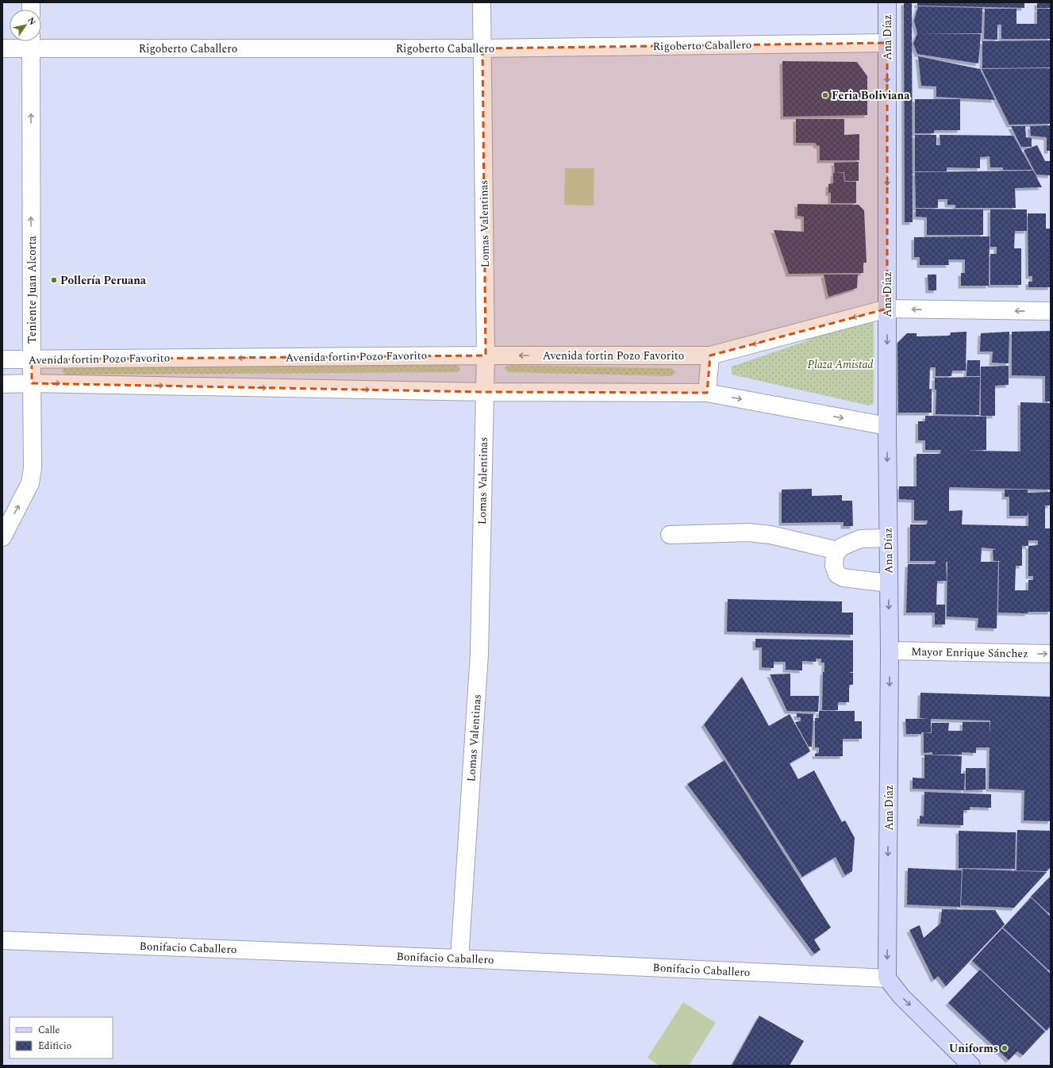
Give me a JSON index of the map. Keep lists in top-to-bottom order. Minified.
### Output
{"streets":{"main road":["Ana Díaz"],"street":["Rigoberto Caballero","Lomas Valentinas","Teniente Juan Alcorta","Avenida fortin Pozo Favorito","Mayor Enrique Sánchez","Bonifacio Caballero"]},"crossings":[["Ana Díaz","Rigoberto Caballero"],["Ana Díaz","Avenida fortin Pozo Favorito"],["Ana Díaz","Mayor Enrique Sánchez"],["Ana Díaz","Bonifacio Caballero"],["Rigoberto Caballero","Lomas Valentinas"],["Rigoberto Caballero","Teniente Juan Alcorta"],["Lomas Valentinas","Avenida fortin Pozo Favorito"],["Lomas Valentinas","Bonifacio Caballero"],["Teniente Juan Alcorta","Avenida fortin Pozo Favorito"]],"one_way":["Ana Díaz","Teniente Juan Alcorta","Mayor Enrique Sánchez"],"parks":["Plaza Amistad"],"places":["Feria Boliviana","Pollería Peruana","Uniforms"],"legend":["Calle","Edificio"],"north":"top right"}
